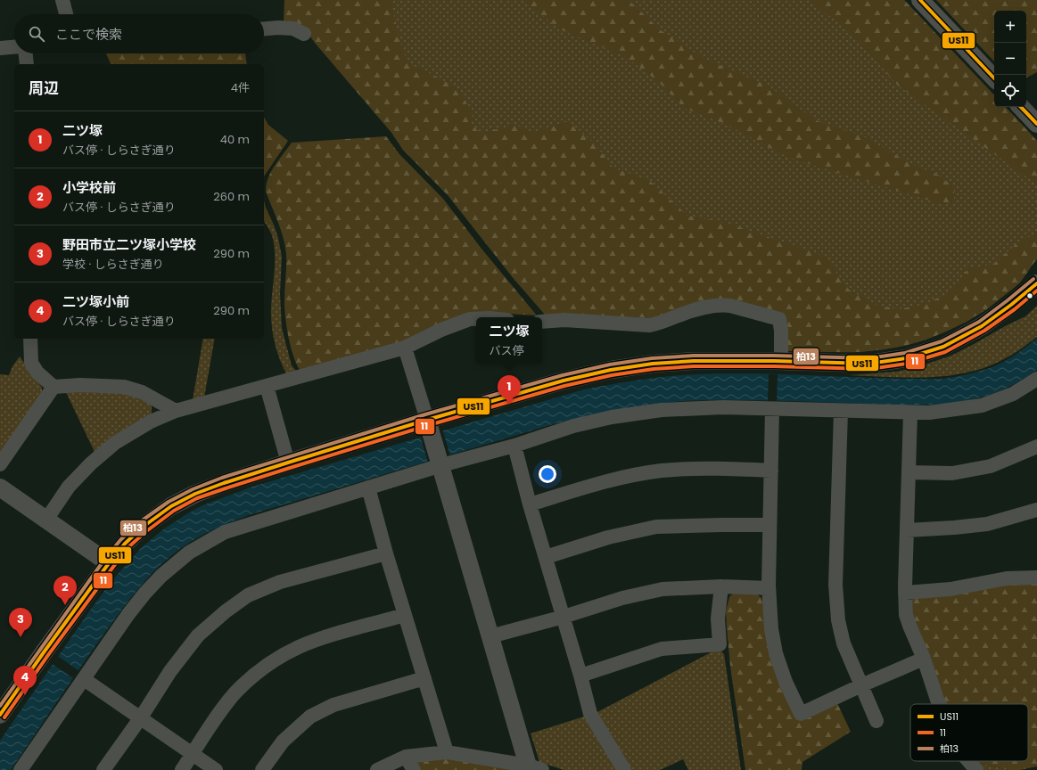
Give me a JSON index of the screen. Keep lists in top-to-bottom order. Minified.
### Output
{"lines":["transit line US11","transit line 柏13","transit line 11"],"legend":["US11","11","柏13"],"page":{"map_buttons":["+","−"],"search":"ここで検索","heading":["周辺","4件"],"list":[{"mark":"1","name":"二ツ塚","note":"バス停 · しらさぎ通り","value":"40 m"},{"mark":"2","name":"小学校前","note":"バス停 · しらさぎ通り","value":"260 m"},{"mark":"3","name":"野田市立二ツ塚小学校","note":"学校 · しらさぎ通り","value":"290 m"},{"mark":"4","name":"二ツ塚小前","note":"バス停 · しらさぎ通り","value":"290 m"}],"popup":["二ツ塚","バス停"],"pins":["1","2","3","4"]}}
